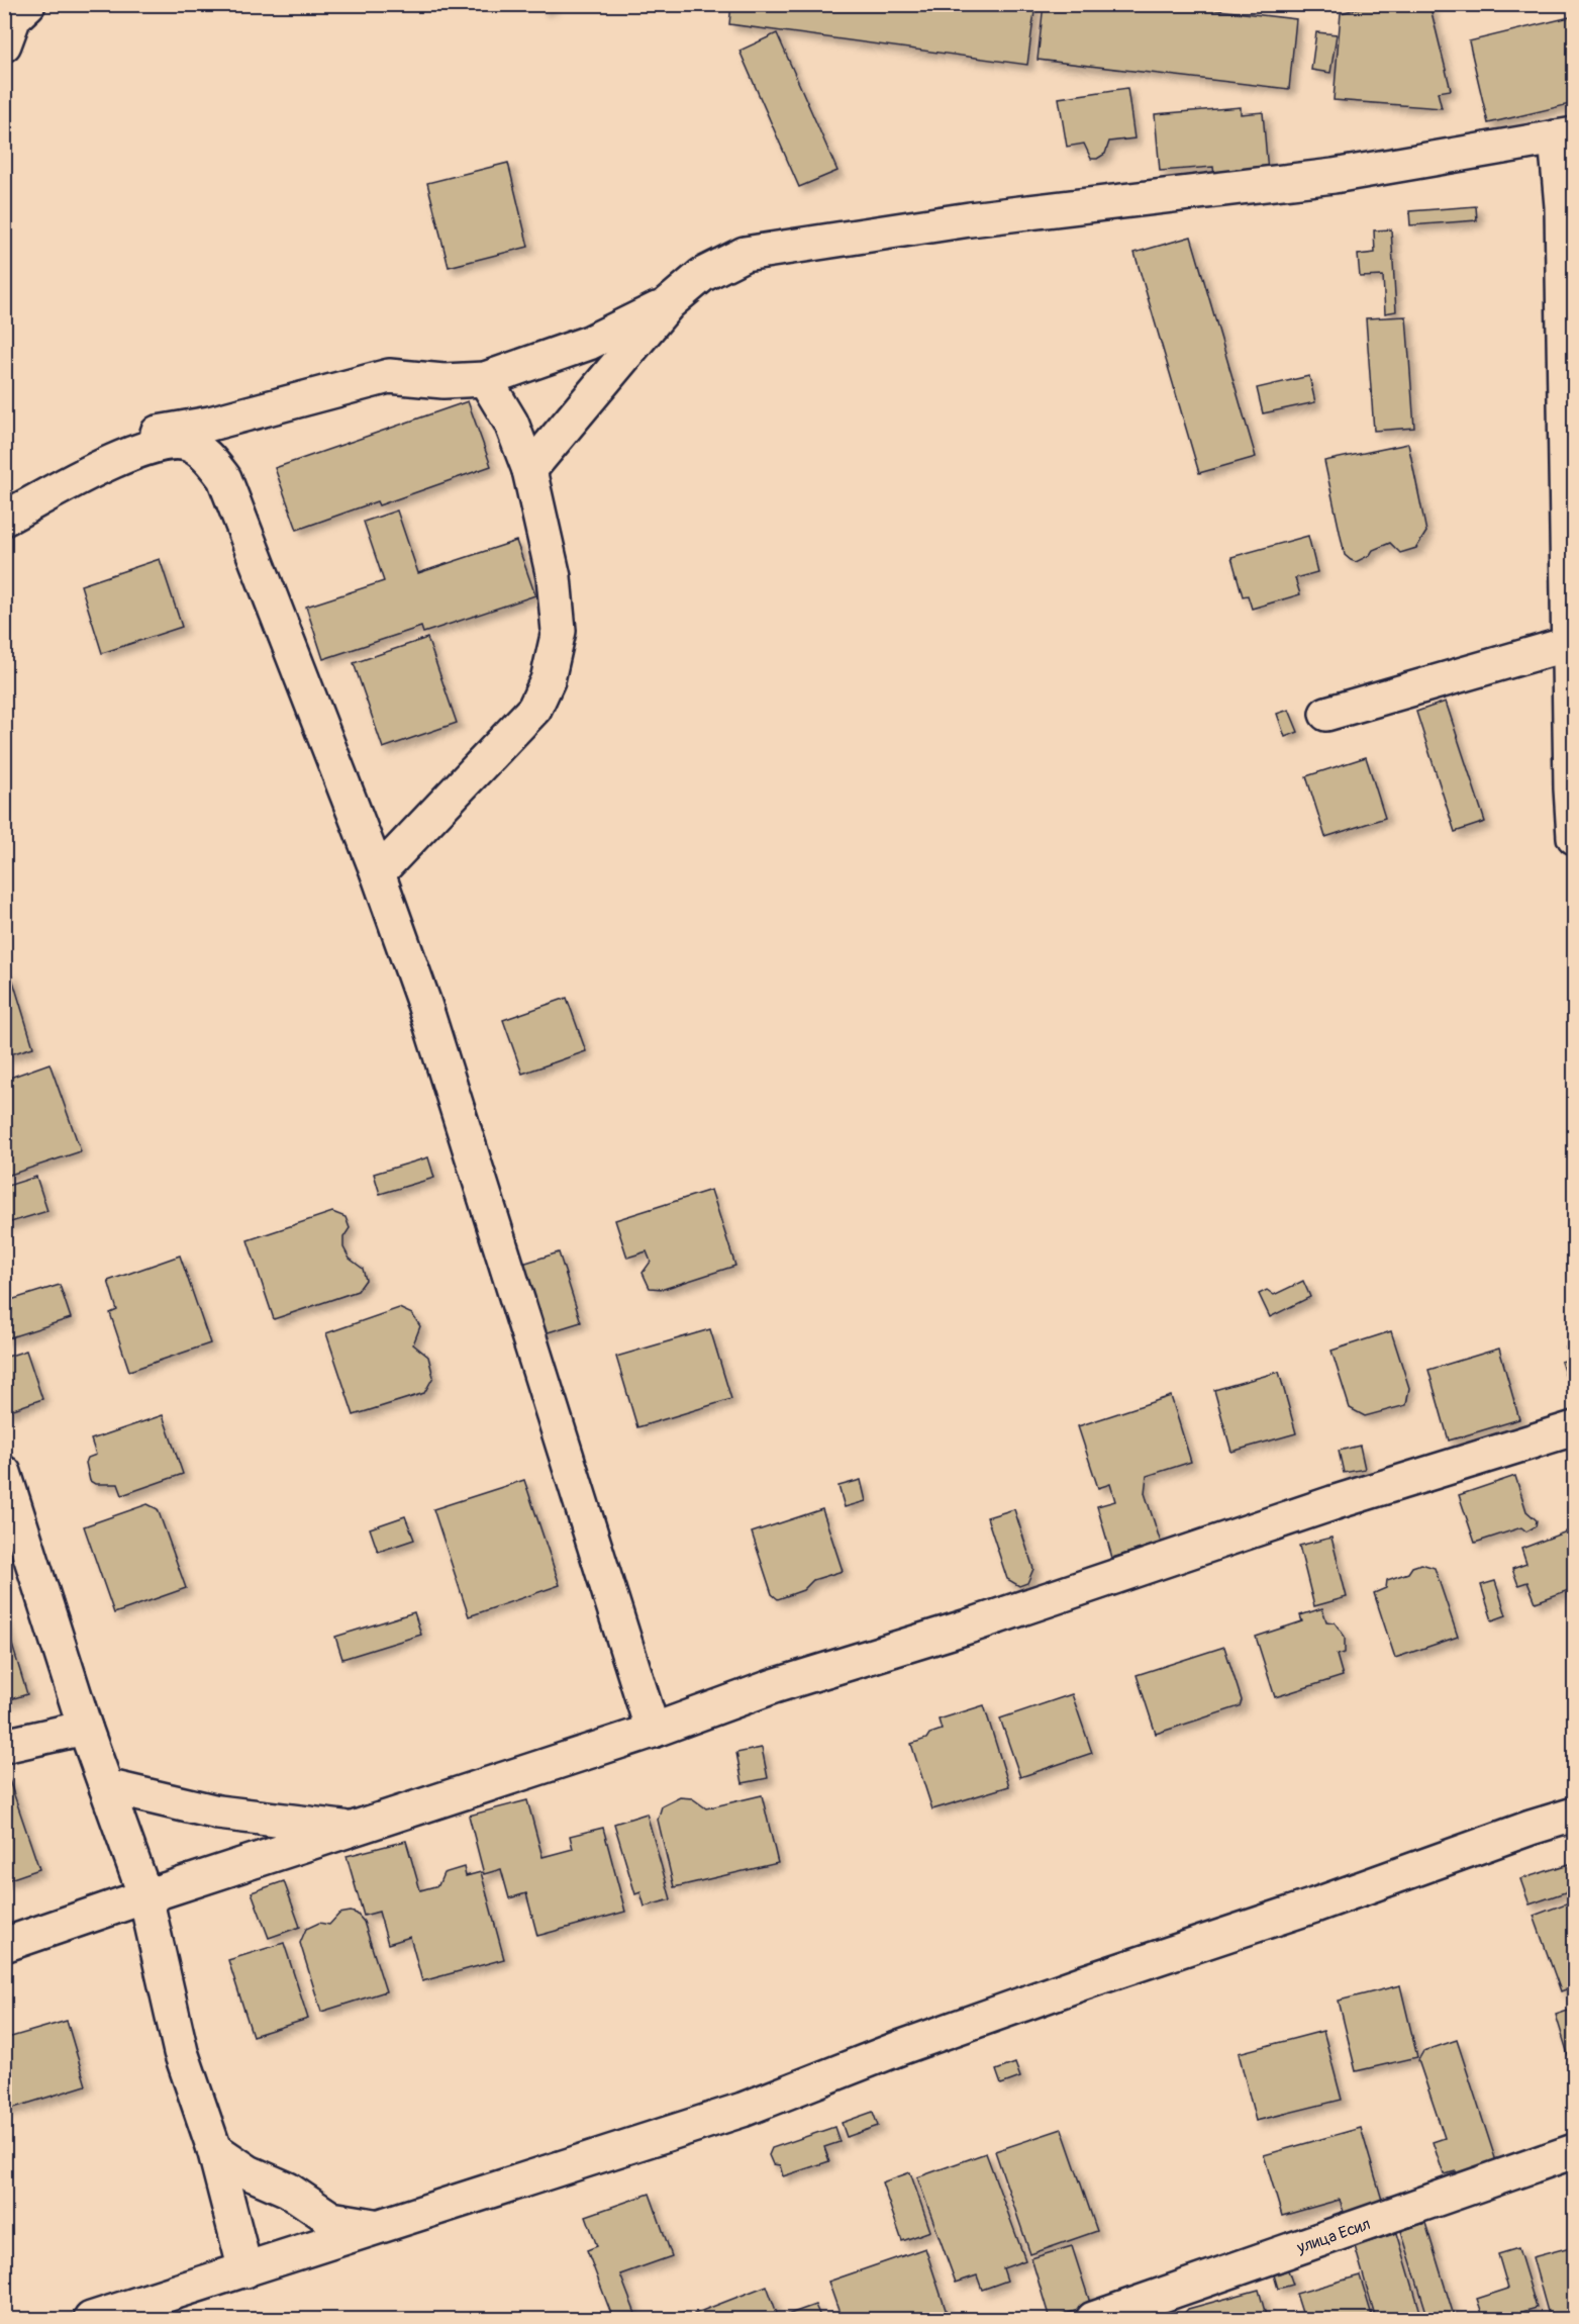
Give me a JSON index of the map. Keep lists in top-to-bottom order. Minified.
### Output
{"streets":{"street":["улица Есил"]}}
